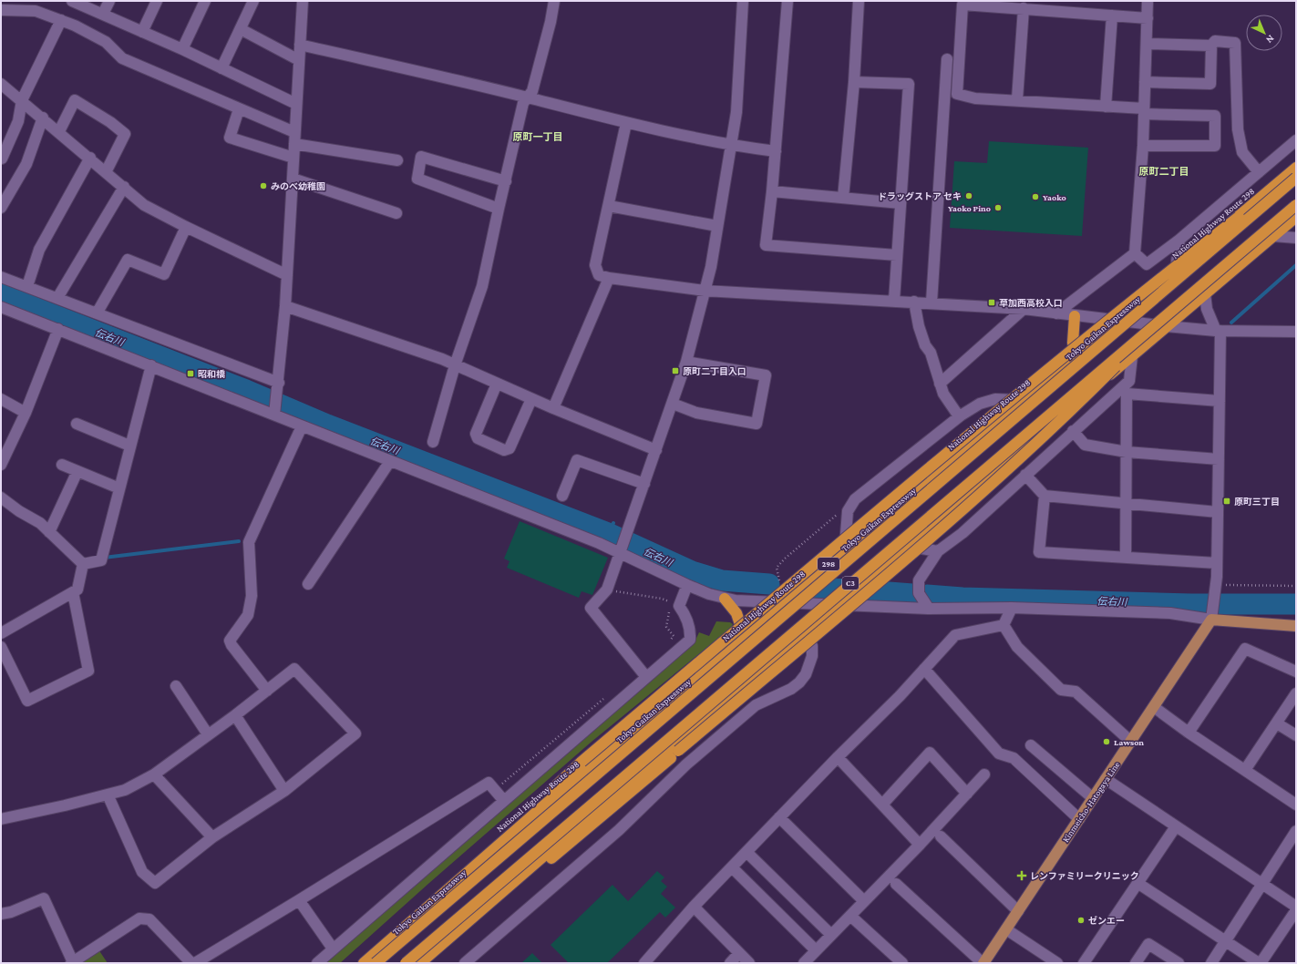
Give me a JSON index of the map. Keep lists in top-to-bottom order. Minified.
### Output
{"streets":{"highway":["National Highway Route 298","Tokyo Gaikan Expressway","298","C3"],"main road":["Kinmeicho-Hatogaya Line"]},"districts":["原町一丁目","原町二丁目"],"water":["伝右川"],"places":{"other":["みのべ幼稚園","ドラッグストア セキ","Yaoko","Yaoko Pino","Lawson","ゼンエー"],"transit":["草加西高校入口","原町二丁目入口","昭和橋","原町三丁目"],"health":["レンファミリークリニック"]},"north":"bottom right"}
